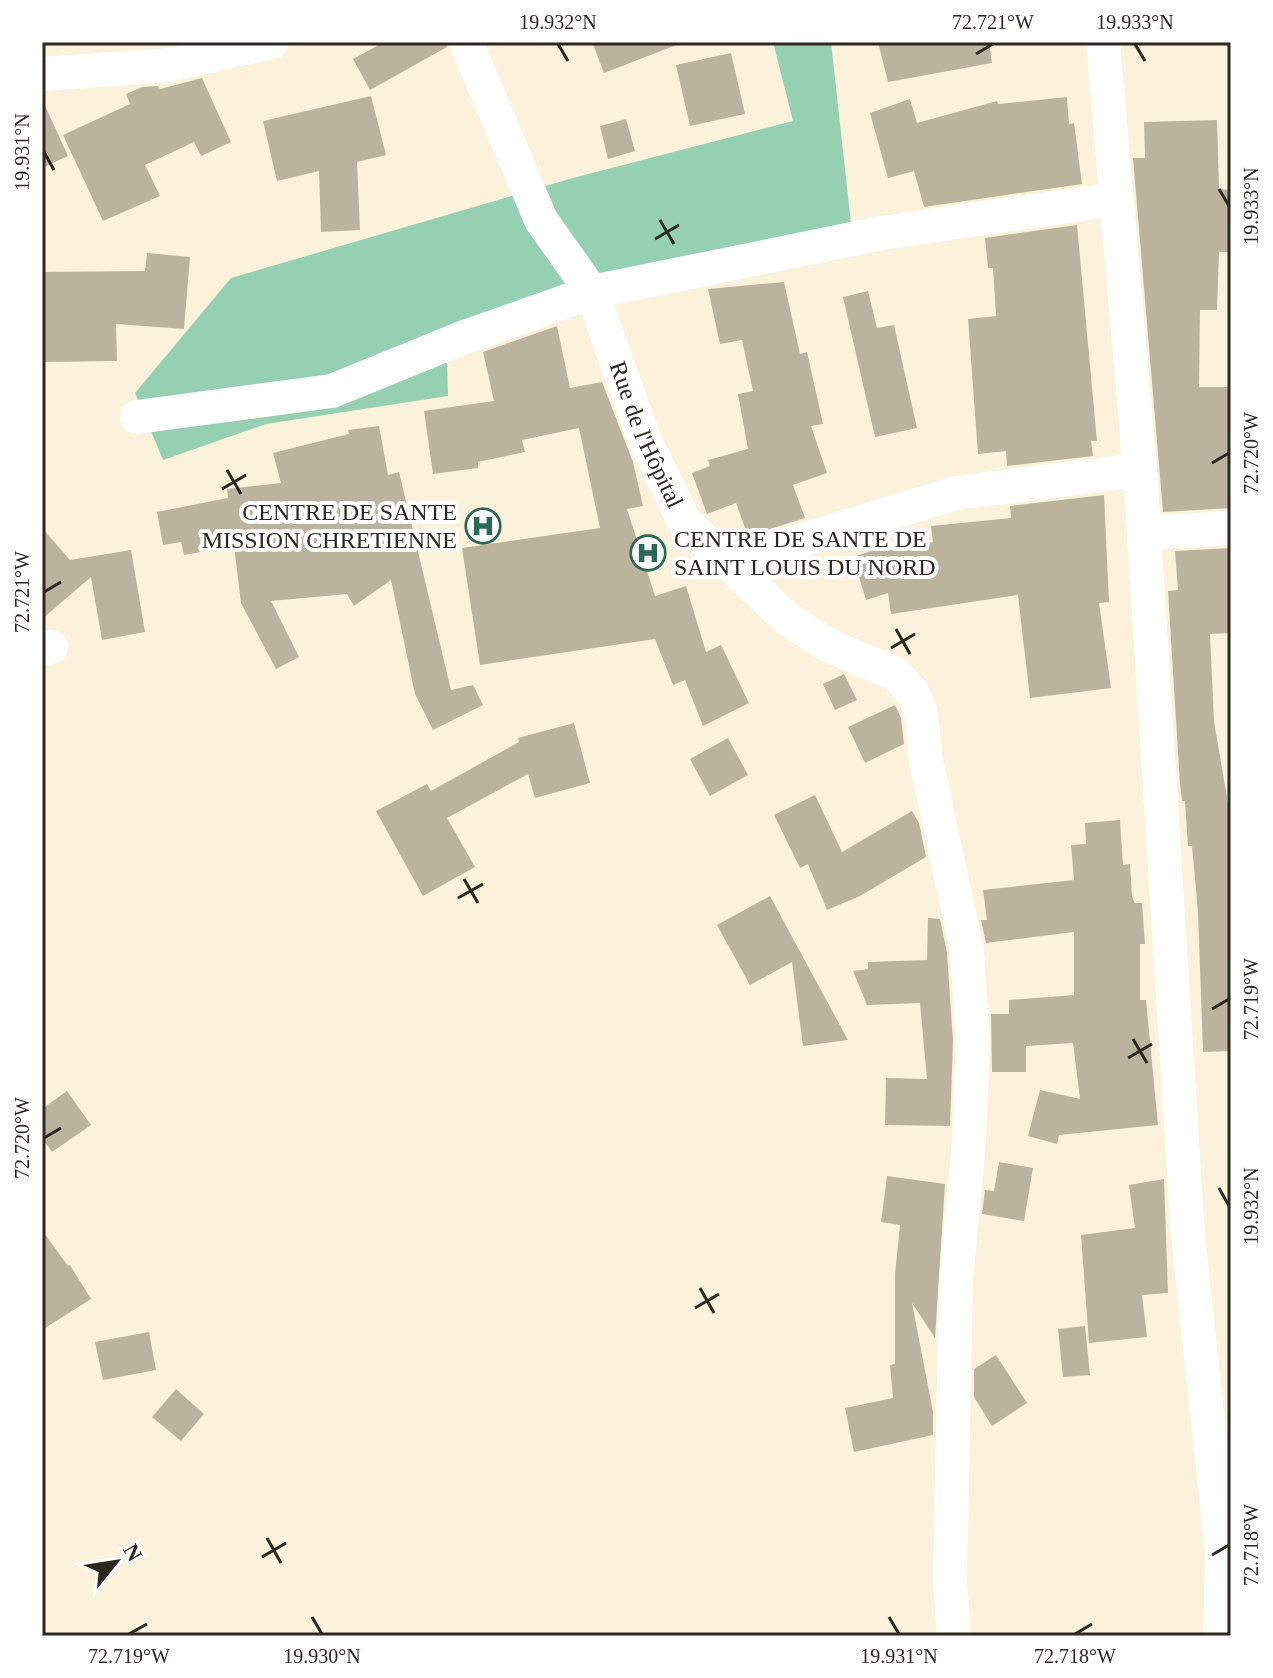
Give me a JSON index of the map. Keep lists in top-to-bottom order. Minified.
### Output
{"streets":{"street":["Rue de l'Hôpital"]},"places":{"hospital":["CENTRE DE SANTE MISSION CHRETIENNE","CENTRE DE SANTE DE SAINT LOUIS DU NORD"]},"north":"top right","coordinates":["19.932°N","72.721°W","19.933°N","19.931°N","72.720°W","72.719°W","72.718°W","19.930°N"]}
